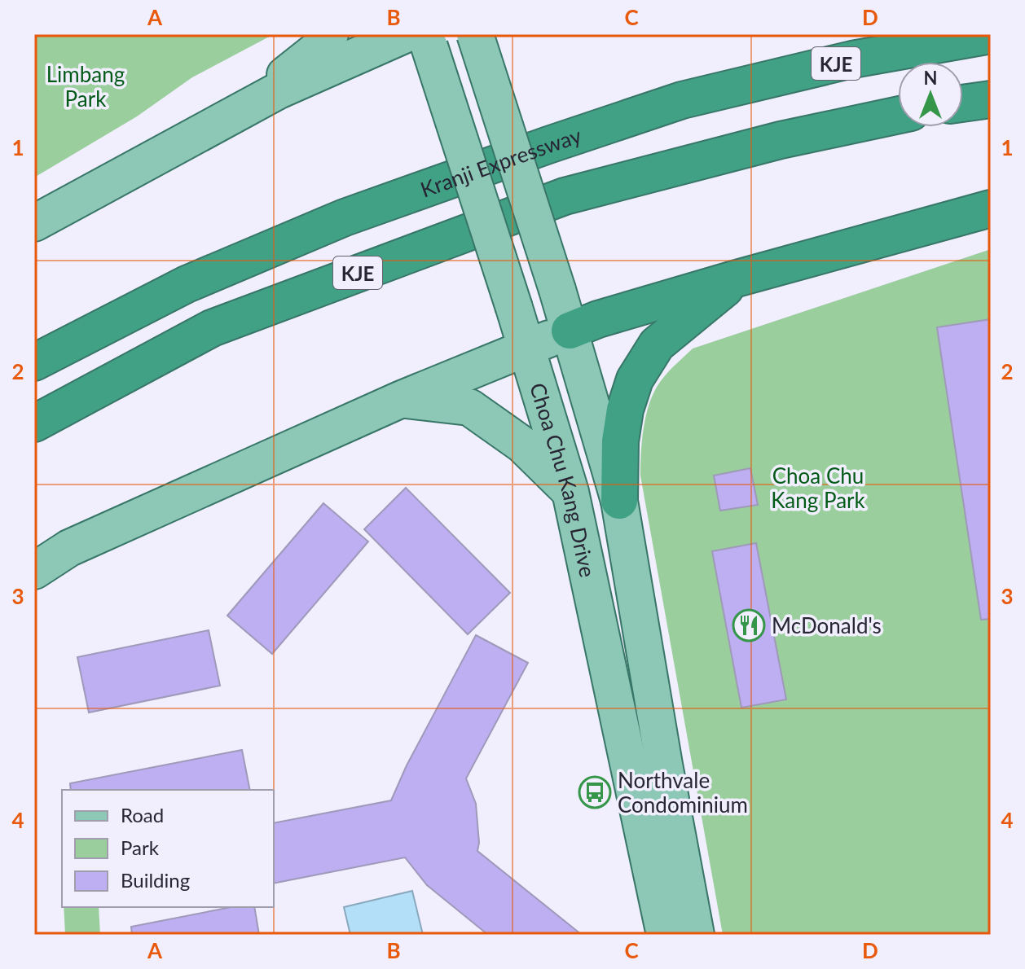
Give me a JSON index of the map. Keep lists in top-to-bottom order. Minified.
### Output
{"streets":{"highway":["KJE","Kranji Expressway"],"main road":["Choa Chu Kang Drive"]},"parks":["Limbang Park","Choa Chu Kang Park"],"places":{"restaurant":["McDonald's"],"bus stop":["Northvale Condominium"]},"legend":["Road","Park","Building"],"north":"top","grid":{"columns":["A","B","C","D"],"rows":["1","2","3","4"]}}
